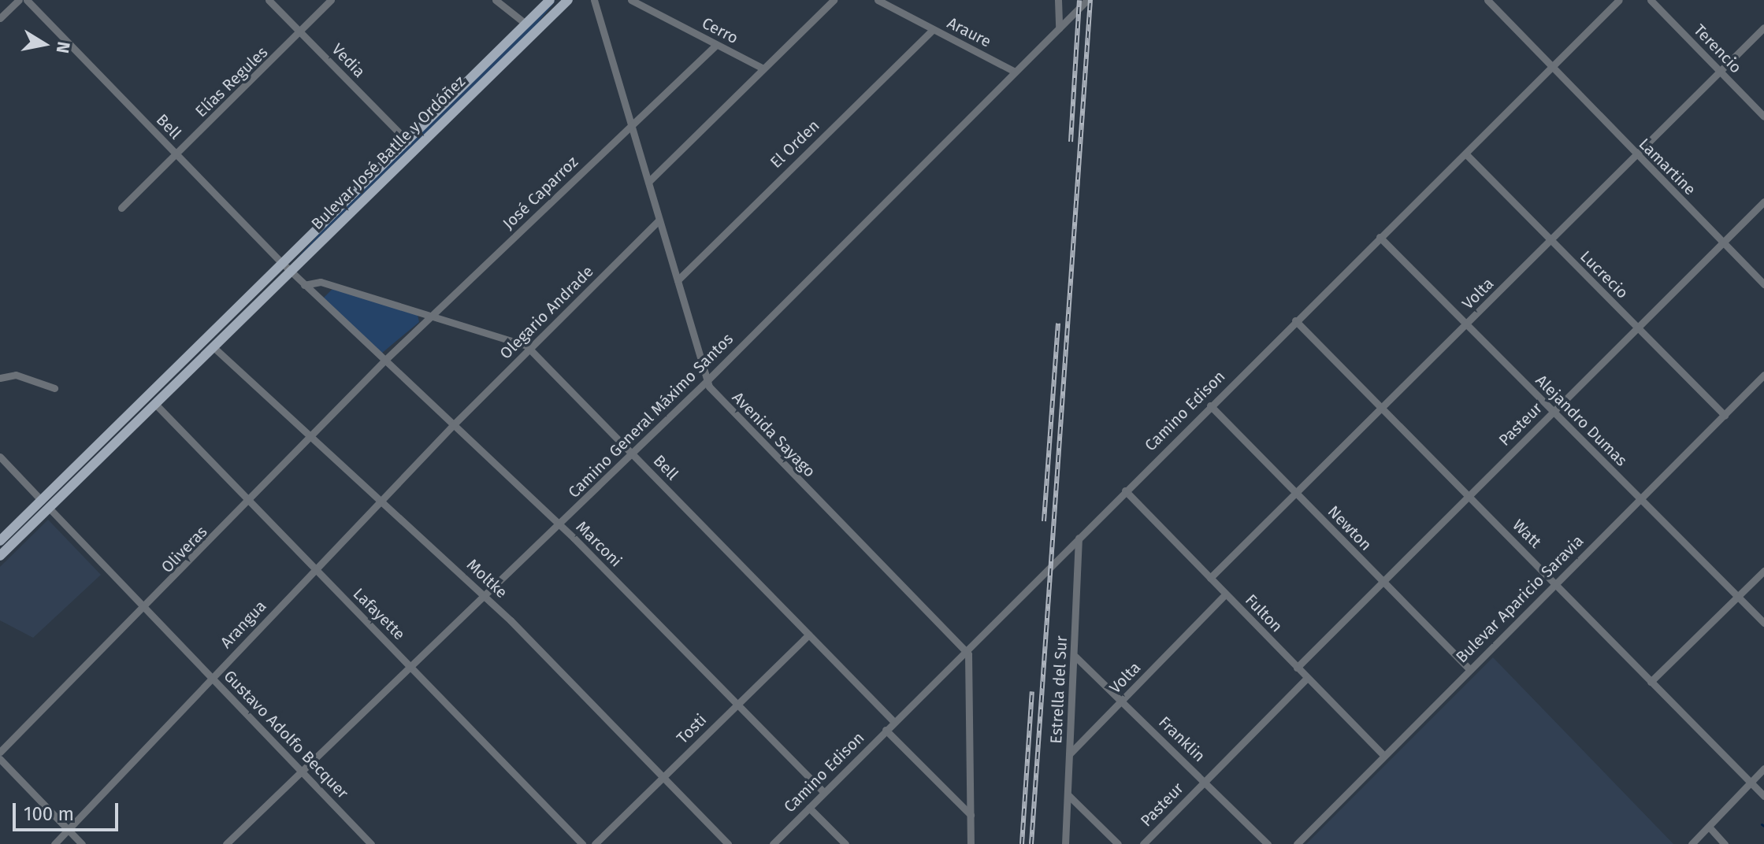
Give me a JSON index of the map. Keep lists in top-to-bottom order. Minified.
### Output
{"streets":{"main road":["Bulevar José Batlle y Ordóñez"],"street":["Cerro","Araure","Terencio","Vedia","Elías Regules","Bell","El Orden","Lamartine","José Caparroz","Lucrecio","Volta","Olegario Andrade","Camino Edison","Camino General Máximo Santos","Alejandro Dumas","Pasteur","Avenida Sayago","Newton","Watt","Marconi","Oliveras","Moltke","Bulevar Aparicio Saravia","Fulton","Lafayette","Arangua","Estrella del Sur","Tosti","Gustavo Adolfo Becquer","Franklin"]},"crossings":[["Cerro","José Caparroz"],["Araure","El Orden"],["Araure","Camino General Máximo Santos"],["Terencio","Volta"],["Vedia","Elías Regules"],["Vedia","Bulevar José Batlle y Ordóñez"],["Elías Regules","Bell"],["Bell","Bulevar José Batlle y Ordóñez"],["Bell","José Caparroz"],["Bell","Olegario Andrade"],["Bell","Camino Edison"],["Bell","Camino General Máximo Santos"],["Bell","Marconi"],["Bell","Tosti"],["El Orden","Avenida Sayago"],["Bulevar José Batlle y Ordóñez","Marconi"],["Bulevar José Batlle y Ordóñez","Moltke"],["Bulevar José Batlle y Ordóñez","Lafayette"],["Bulevar José Batlle y Ordóñez","Gustavo Adolfo Becquer"],["Lamartine","Volta"],["Lamartine","Camino Edison"],["Lamartine","Pasteur"],["José Caparroz","Avenida Sayago"],["José Caparroz","Marconi"],["José Caparroz","Oliveras"],["Lucrecio","Volta"],["Lucrecio","Camino Edison"],["Lucrecio","Pasteur"],["Lucrecio","Bulevar Aparicio Saravia"],["Volta","Alejandro Dumas"],["Volta","Newton"],["Volta","Watt"],["Volta","Fulton"],["Volta","Estrella del Sur"],["Volta","Franklin"],["Olegario Andrade","Avenida Sayago"],["Olegario Andrade","Marconi"],["Olegario Andrade","Arangua"],["Camino Edison","Alejandro Dumas"],["Camino Edison","Avenida Sayago"],["Camino Edison","Newton"],["Camino Edison","Watt"],["Camino Edison","Marconi"],["Camino Edison","Fulton"],["Camino Edison","Estrella del Sur"],["Camino General Máximo Santos","Avenida Sayago"],["Camino General Máximo Santos","Marconi"],["Camino General Máximo Santos","Moltke"],["Camino General Máximo Santos","Lafayette"],["Camino General Máximo Santos","Gustavo Adolfo Becquer"],["Alejandro Dumas","Pasteur"],["Alejandro Dumas","Bulevar Aparicio Saravia"],["Pasteur","Newton"],["Pasteur","Watt"],["Pasteur","Fulton"],["Pasteur","Franklin"],["Newton","Bulevar Aparicio Saravia"],["Watt","Bulevar Aparicio Saravia"],["Marconi","Oliveras"],["Marconi","Arangua"],["Marconi","Tosti"],["Oliveras","Moltke"],["Oliveras","Lafayette"],["Oliveras","Gustavo Adolfo Becquer"],["Moltke","Arangua"],["Moltke","Tosti"],["Bulevar Aparicio Saravia","Fulton"],["Lafayette","Arangua"],["Arangua","Gustavo Adolfo Becquer"],["Estrella del Sur","Franklin"]],"scale_bar":"100 m","north":"right"}
